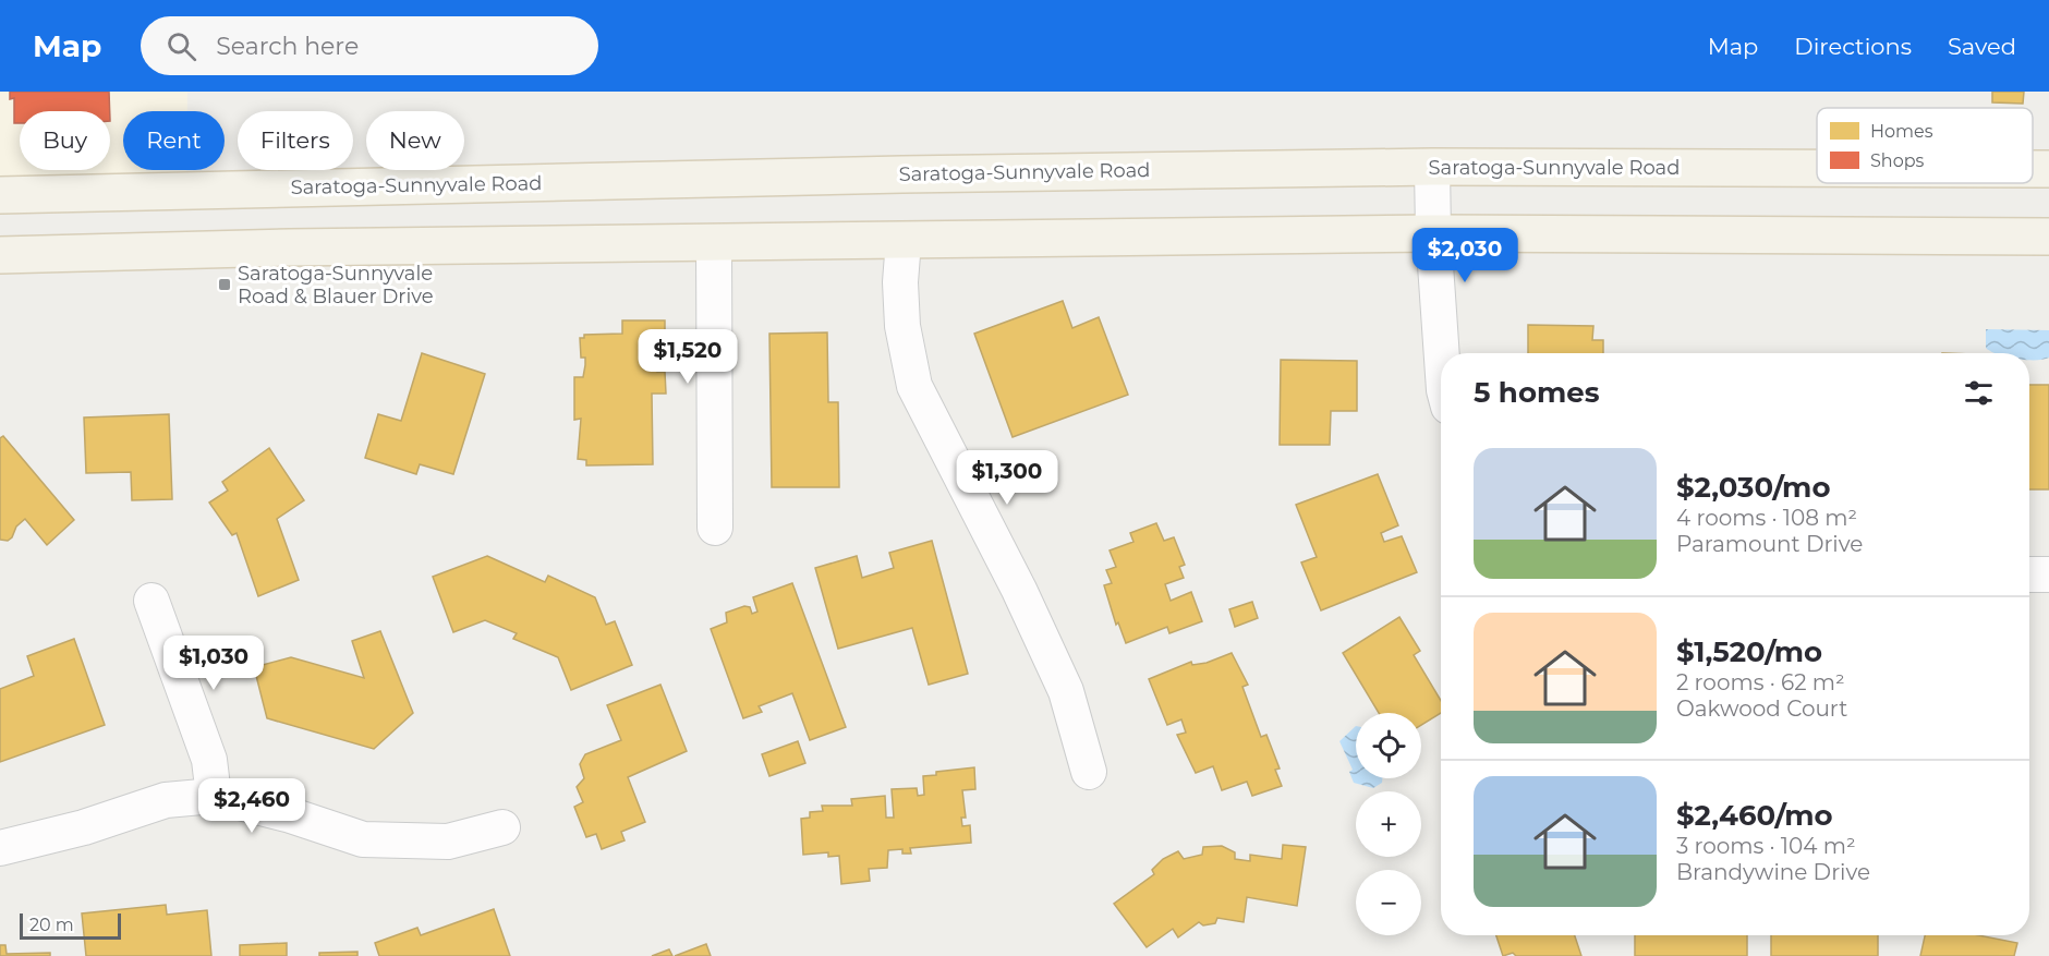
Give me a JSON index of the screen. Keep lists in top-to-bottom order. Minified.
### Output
{"streets":{"main road":["Saratoga-Sunnyvale Road"]},"places":{"transit":["Saratoga-Sunnyvale Road & Blauer Drive"]},"legend":["Homes","Shops"],"scale_bar":"20 m","page":{"header":"Map","search":"Search here","nav":["Map","Directions","Saved"],"chip":["Buy","Rent","Filters","New"],"price":["$2,030","$1,520","$1,300","$1,030","$2,460"],"heading":"5 homes","list":[{"name":"$2,030/mo","note":"4 rooms · 108 m² · Paramount Drive"},{"name":"$1,520/mo","note":"2 rooms · 62 m² · Oakwood Court"},{"name":"$2,460/mo","note":"3 rooms · 104 m² · Brandywine Drive"}],"map_buttons":["+","−"],"scale":"20 m"}}
